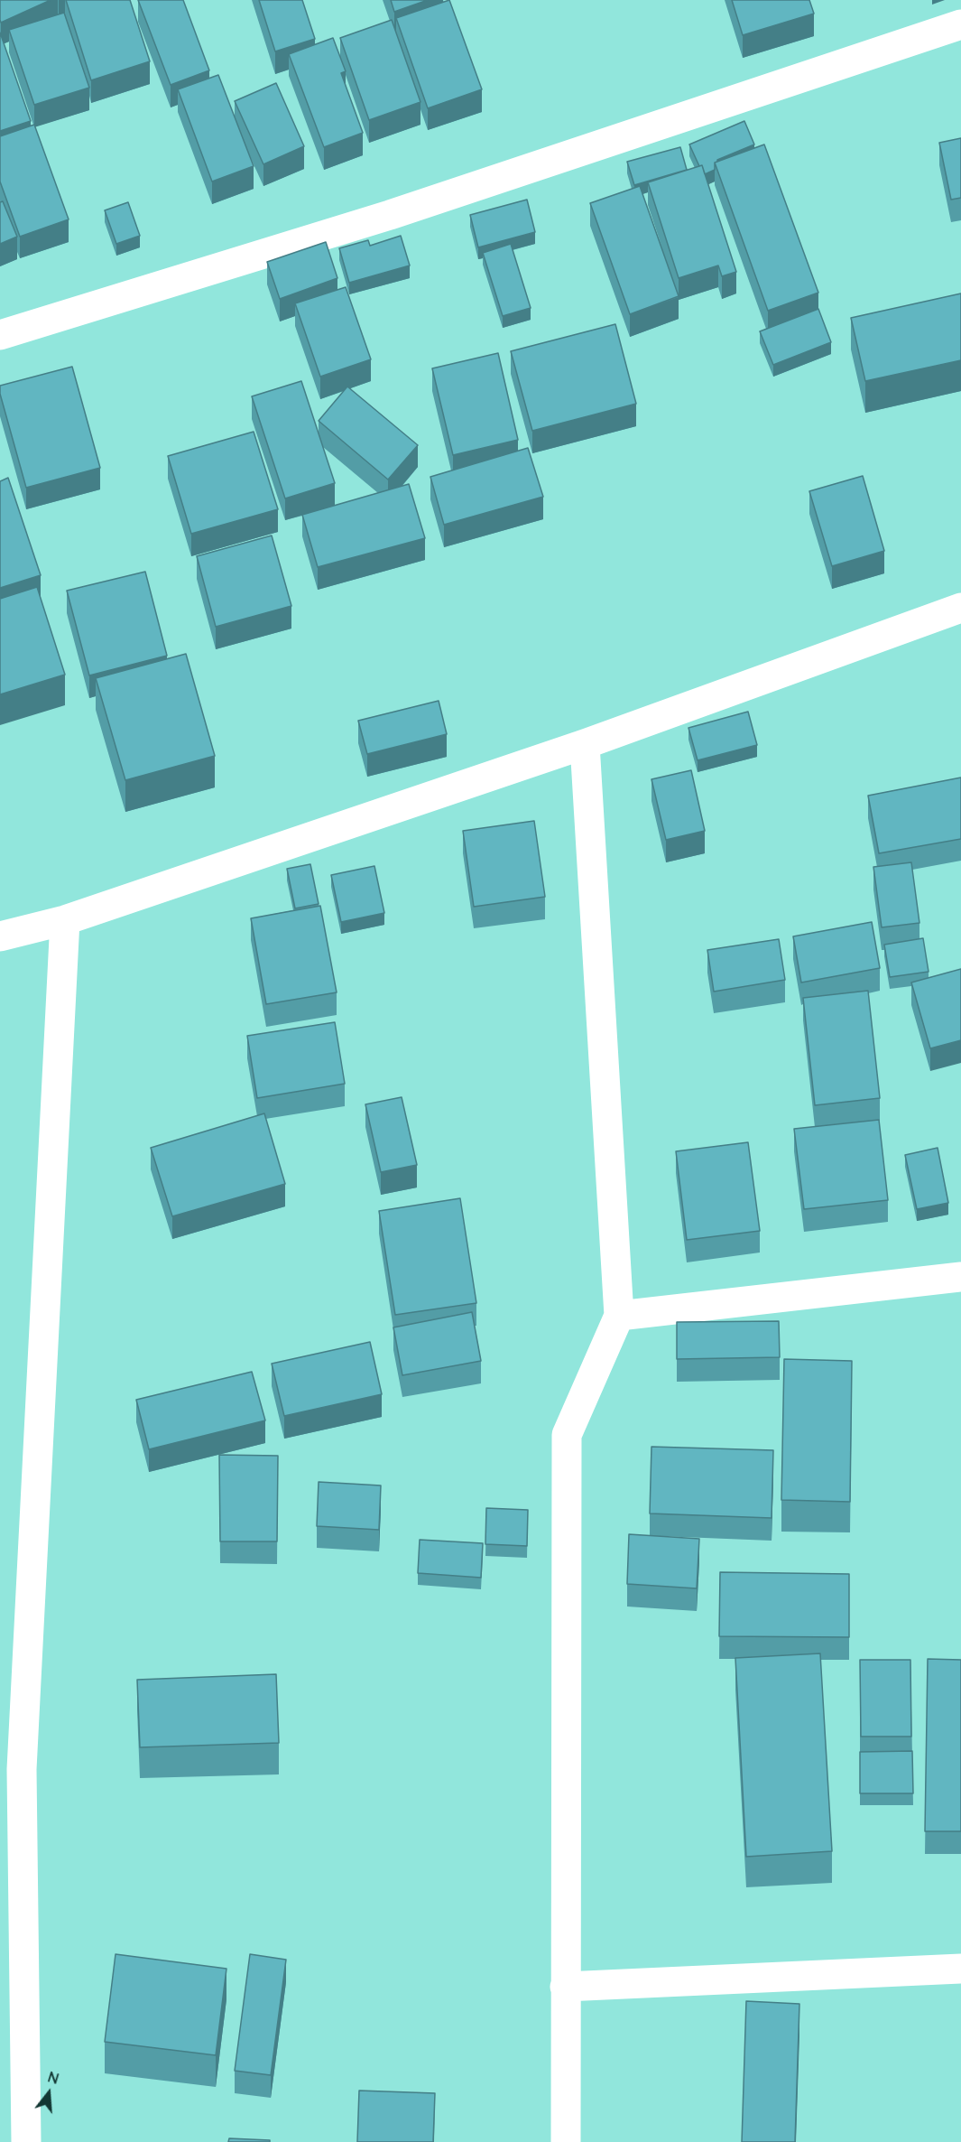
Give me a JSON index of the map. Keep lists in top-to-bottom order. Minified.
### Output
{"north":"top"}
